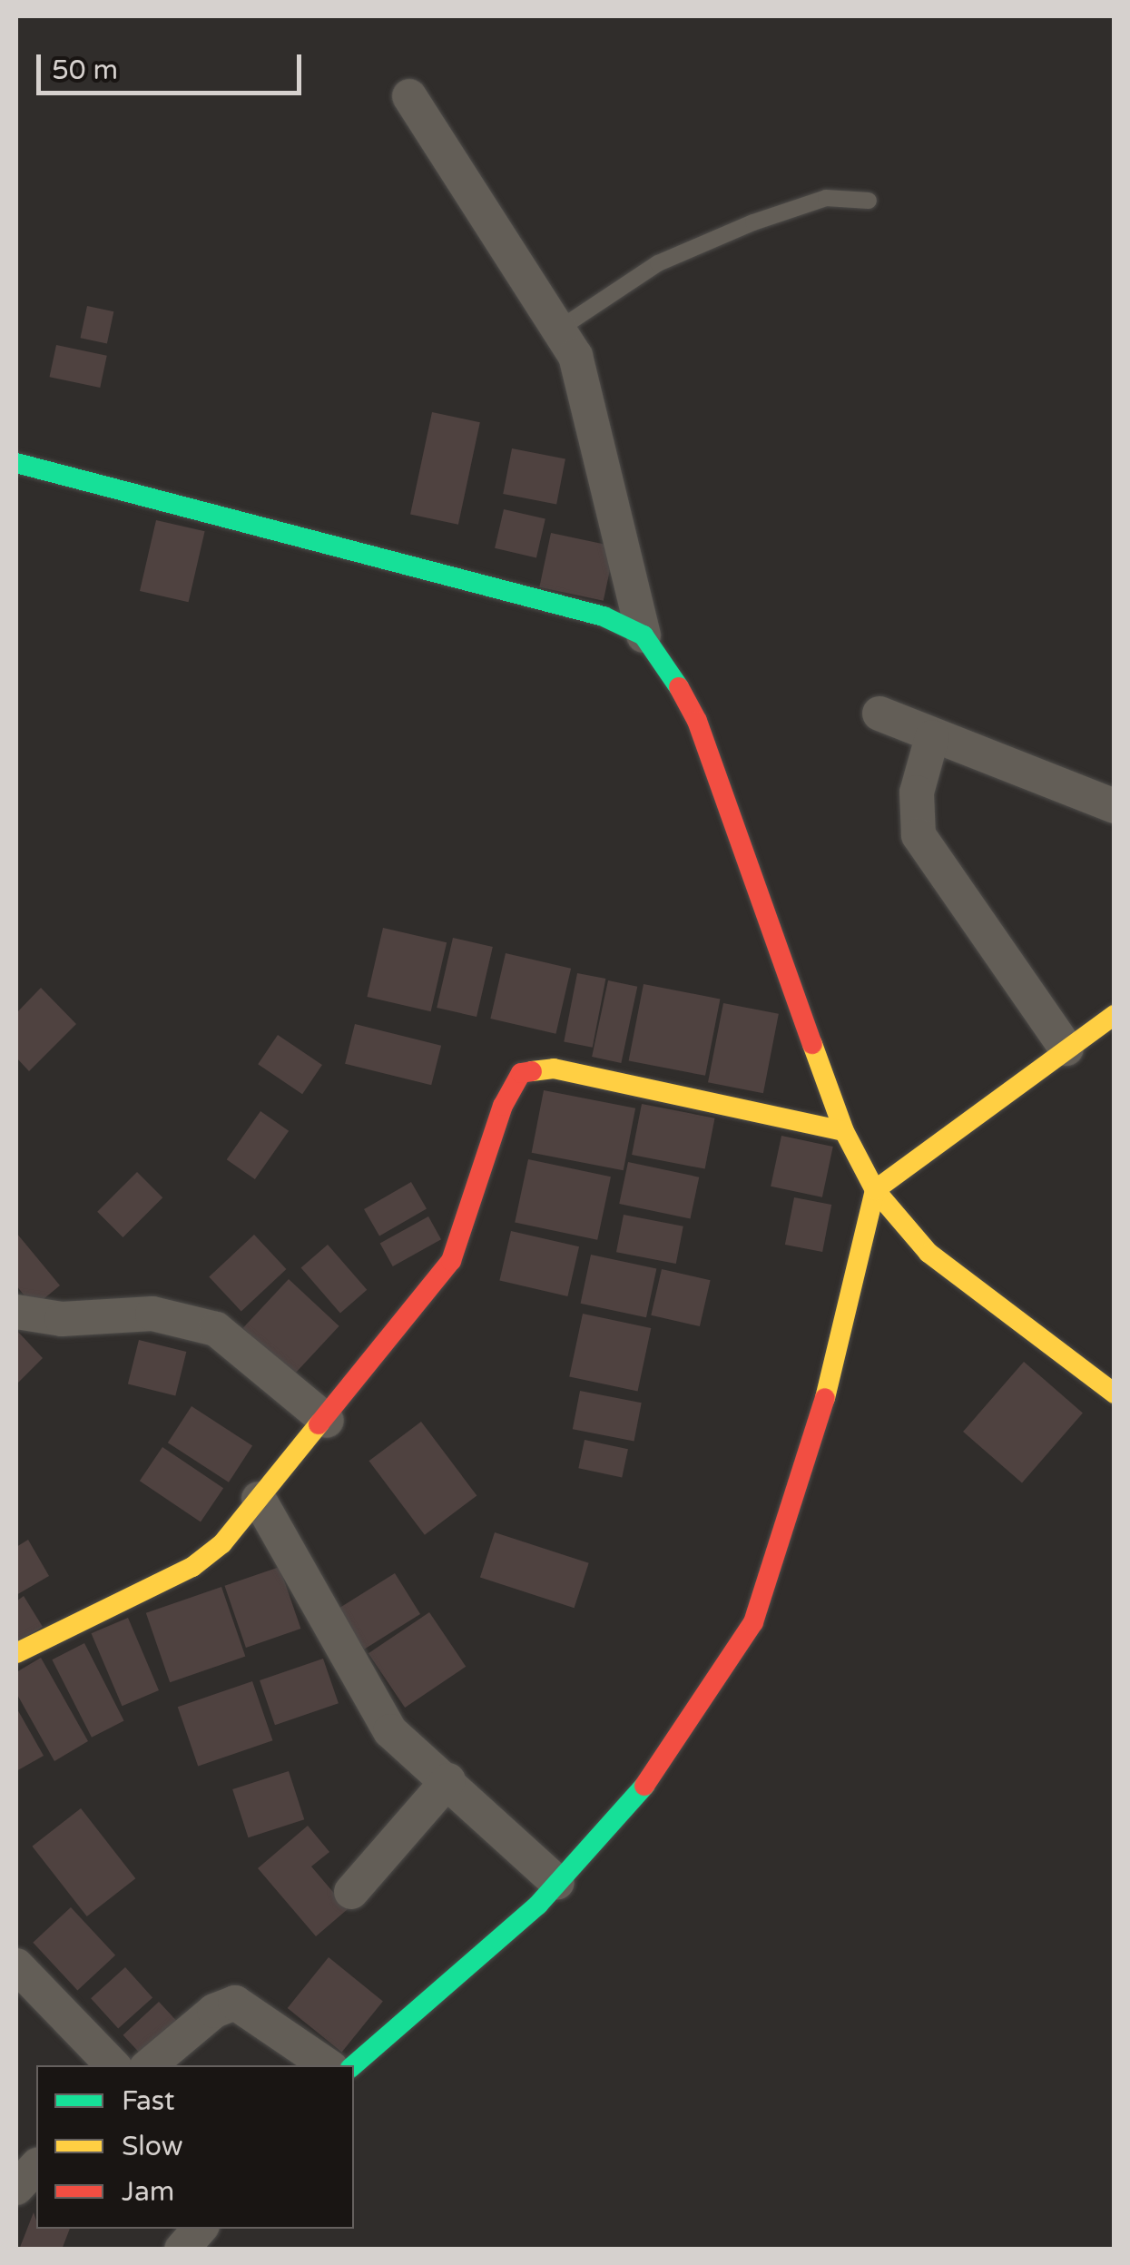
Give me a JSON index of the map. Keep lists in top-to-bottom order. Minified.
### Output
{"legend":["Fast","Slow","Jam"],"scale_bar":"50 m"}
